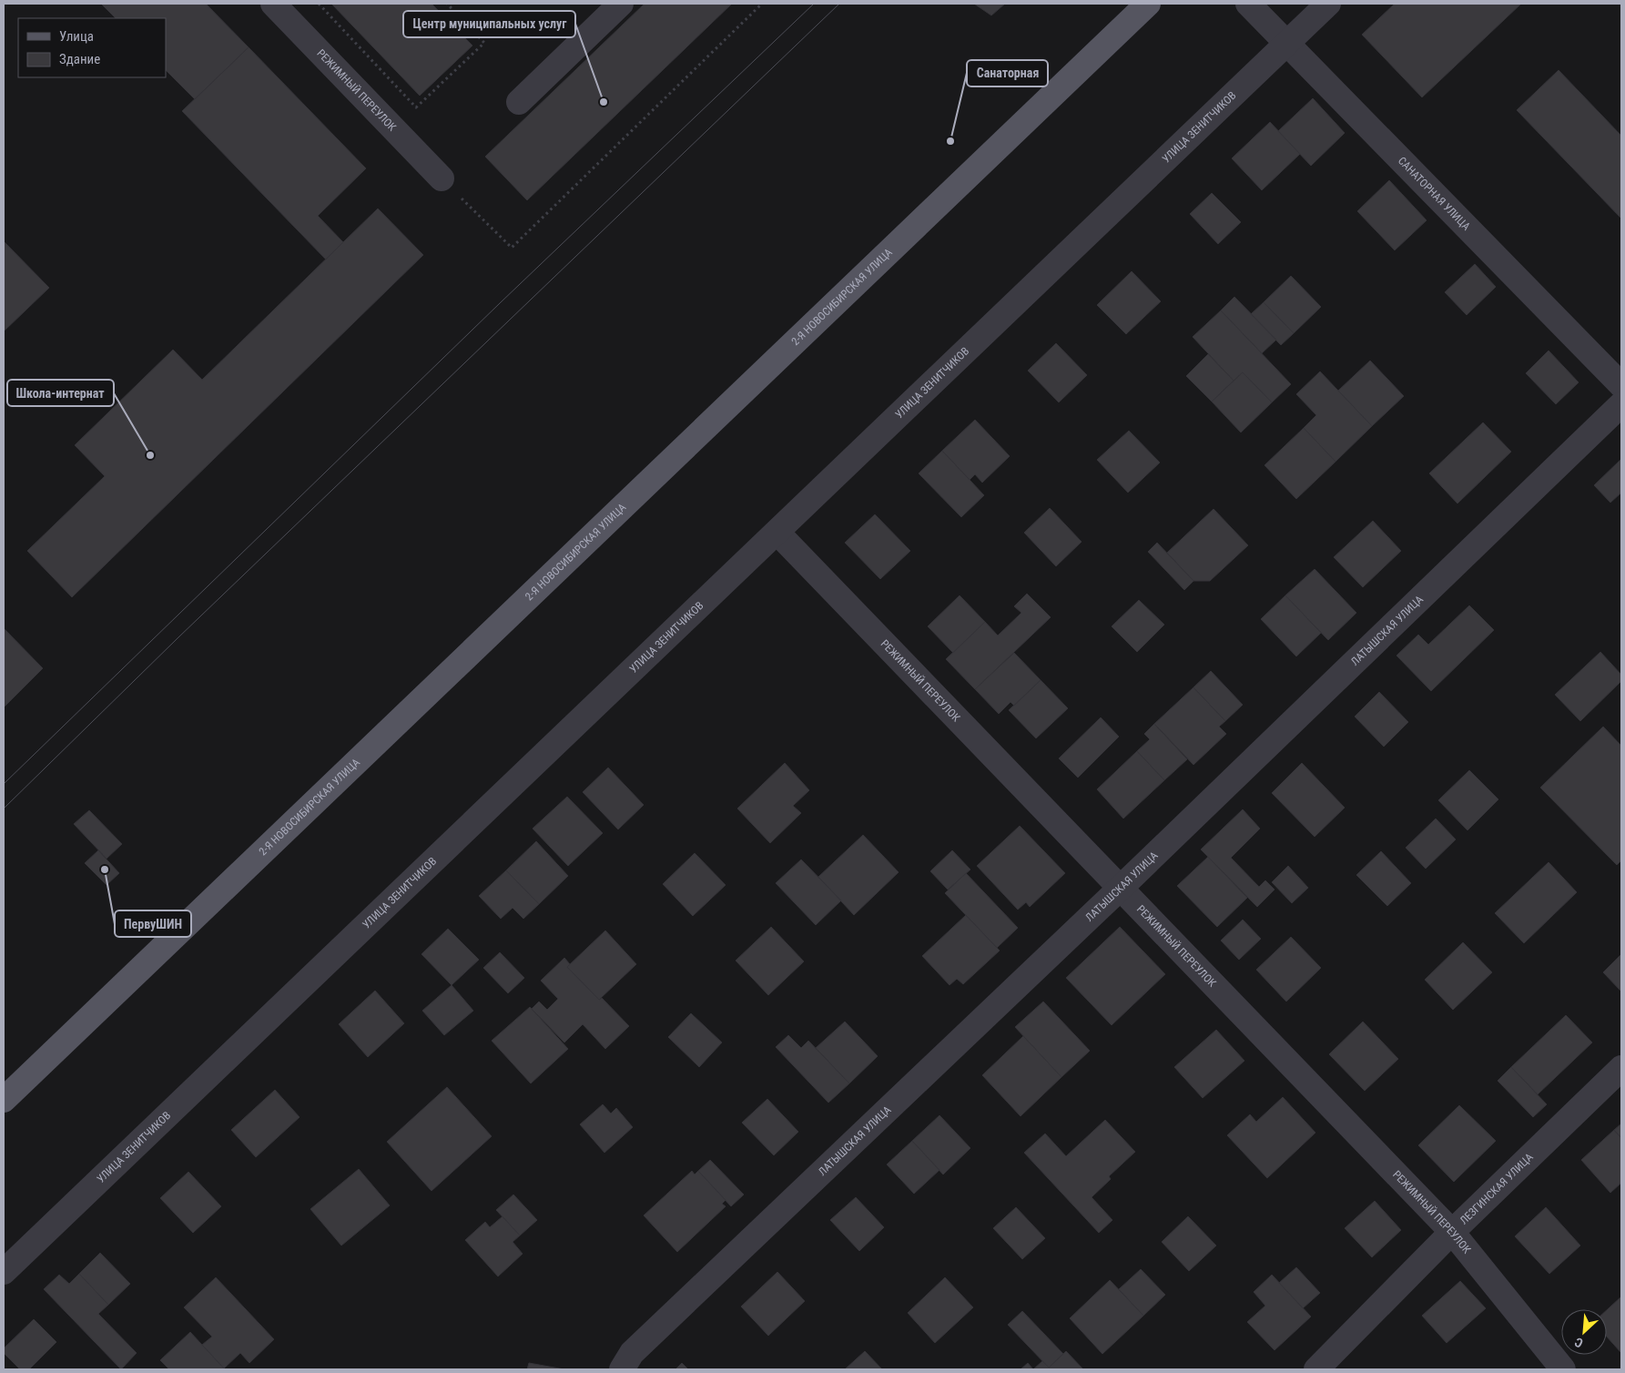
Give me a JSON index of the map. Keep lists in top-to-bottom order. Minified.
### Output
{"streets":{"main road":["2-Я НОВОСИБИРСКАЯ УЛИЦА"],"street":["РЕЖИМНЫЙ ПЕРЕУЛОК","УЛИЦА ЗЕНИТЧИКОВ","САНАТОРНАЯ УЛИЦА","ЛАТЫШСКАЯ УЛИЦА","ЛЕЗГИНСКАЯ УЛИЦА"]},"crossings":[["РЕЖИМНЫЙ ПЕРЕУЛОК","УЛИЦА ЗЕНИТЧИКОВ"],["РЕЖИМНЫЙ ПЕРЕУЛОК","ЛАТЫШСКАЯ УЛИЦА"],["РЕЖИМНЫЙ ПЕРЕУЛОК","ЛЕЗГИНСКАЯ УЛИЦА"],["УЛИЦА ЗЕНИТЧИКОВ","САНАТОРНАЯ УЛИЦА"]],"places":["Центр муниципальных услуг","Санаторная","Школа-интернат","ПервуШИН"],"legend":["Улица","Здание"],"north":"bottom left"}
